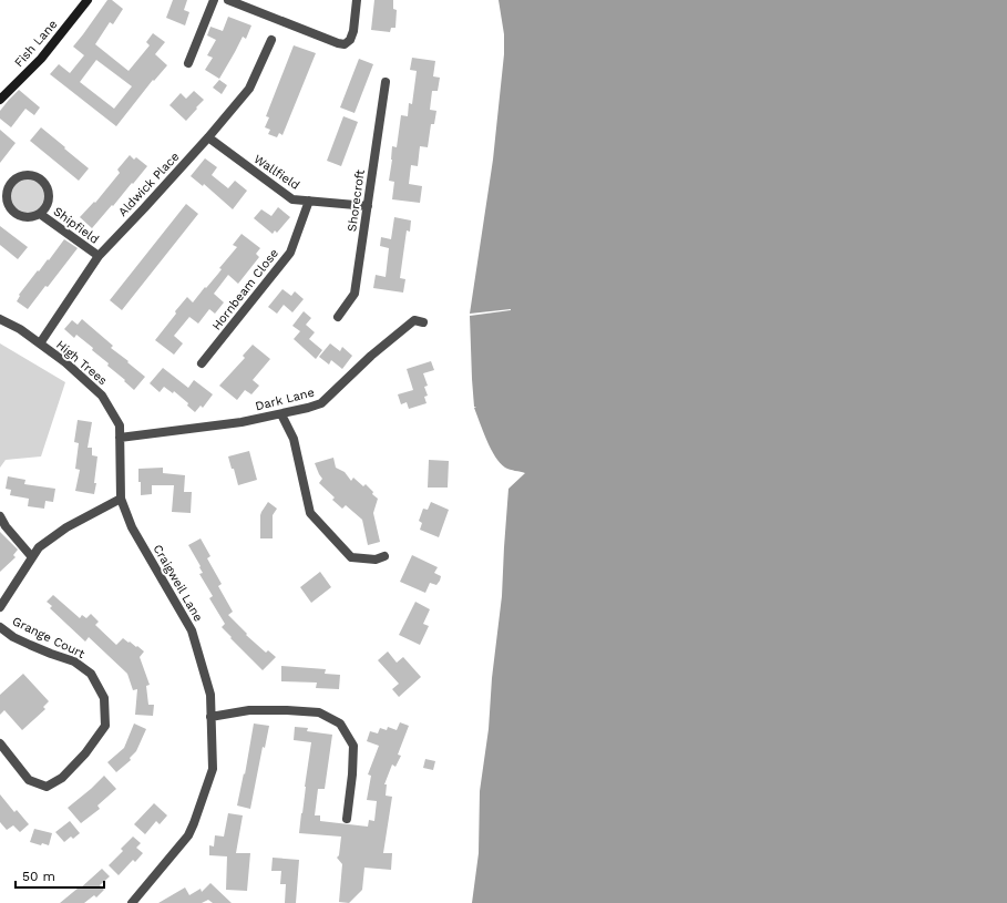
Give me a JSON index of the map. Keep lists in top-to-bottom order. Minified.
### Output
{"streets":{"street":["Fish Lane","Wallfield","Aldwick Place","Shorecroft","Shipfield","Hornbeam Close","High Trees","Dark Lane","Craigweil Lane","Grange Court"]},"crossings":[["Wallfield","Aldwick Place"],["Wallfield","Shorecroft"],["Wallfield","Hornbeam Close"],["Aldwick Place","Shipfield"],["Aldwick Place","High Trees"],["High Trees","Dark Lane"],["High Trees","Craigweil Lane"]],"scale_bar":"50 m"}
